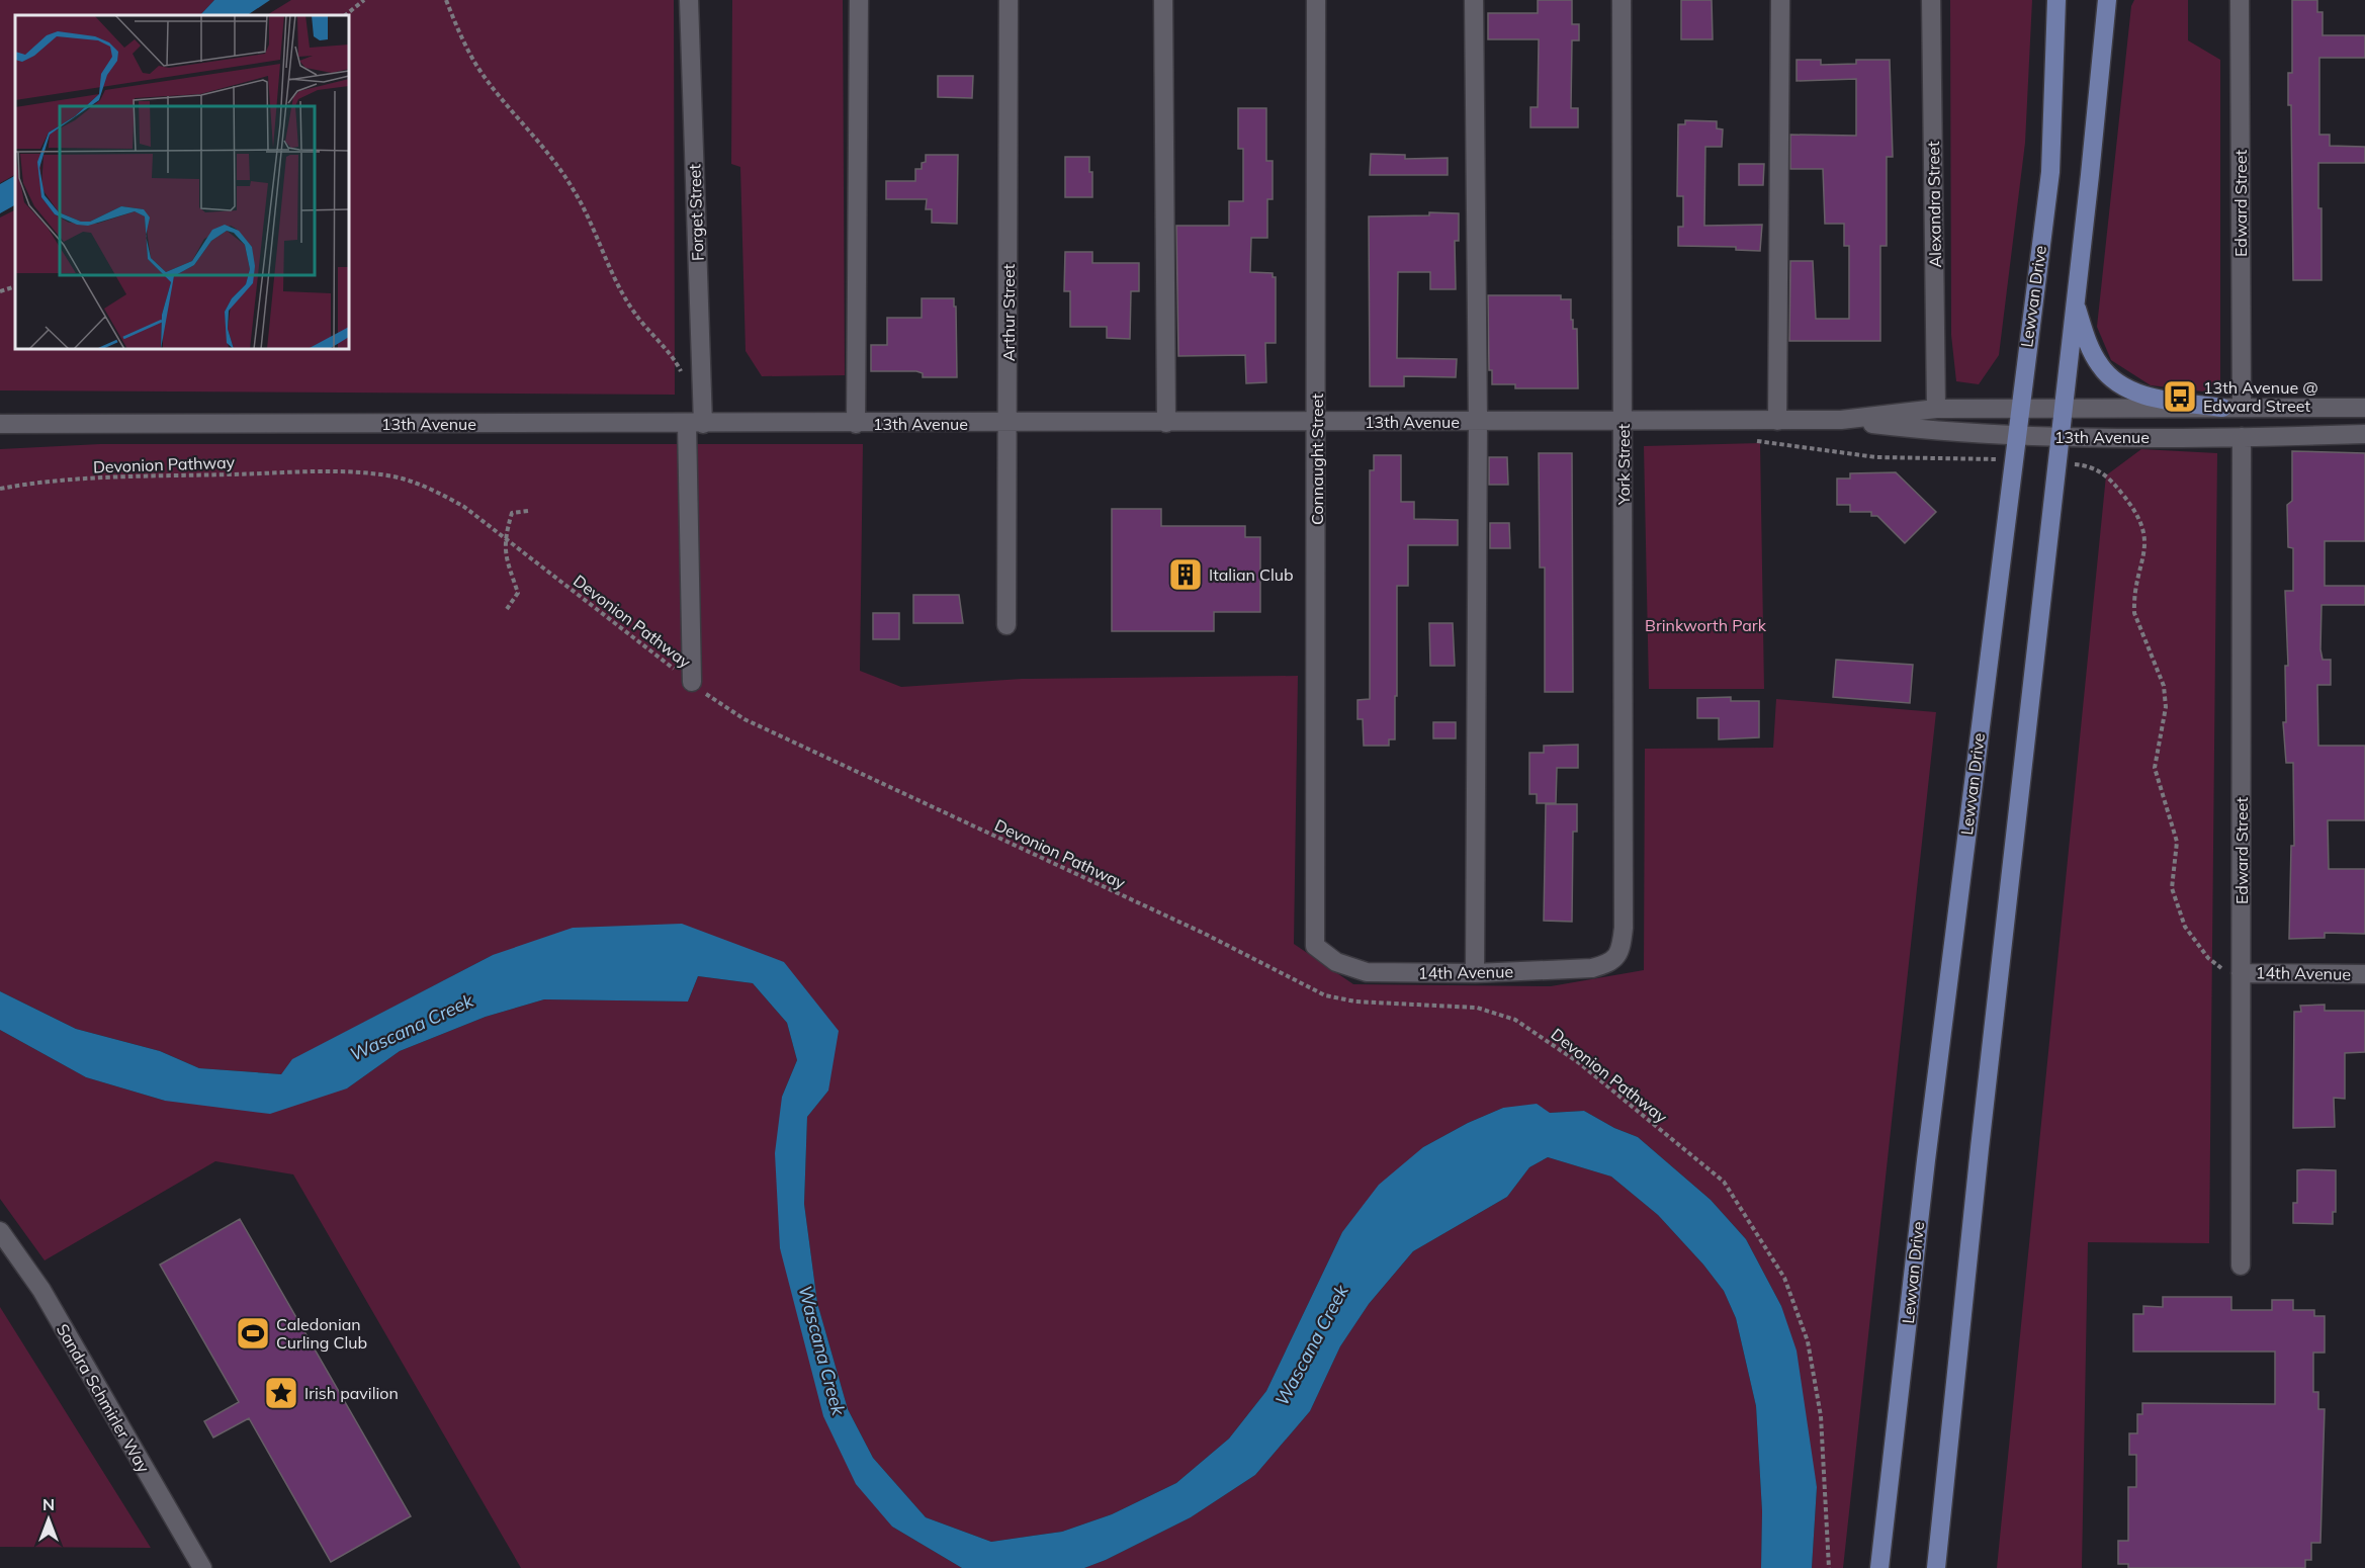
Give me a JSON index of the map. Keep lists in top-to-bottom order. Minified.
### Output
{"streets":{"main road":["Lewvan Drive"],"street":["Edward Street","Alexandra Street","Forget Street","Arthur Street","13th Avenue","Connaught Street","York Street","14th Avenue","Sandra Schmirler Way"],"path":["Devonion Pathway"]},"crossings":[["Edward Street","13th Avenue"],["Edward Street","14th Avenue"],["Alexandra Street","13th Avenue"],["Forget Street","13th Avenue"],["Forget Street","Devonion Pathway"],["Lewvan Drive","13th Avenue"],["Arthur Street","13th Avenue"],["13th Avenue","Connaught Street"],["13th Avenue","York Street"],["Connaught Street","14th Avenue"],["York Street","14th Avenue"]],"water":["Wascana Creek"],"parks":["Brinkworth Park"],"places":{"bus stop":["13th Avenue @ Edward Street"],"building":["Italian Club"],"sports":["Caledonian Curling Club"],"place":["Irish pavilion"]},"north":"top"}
